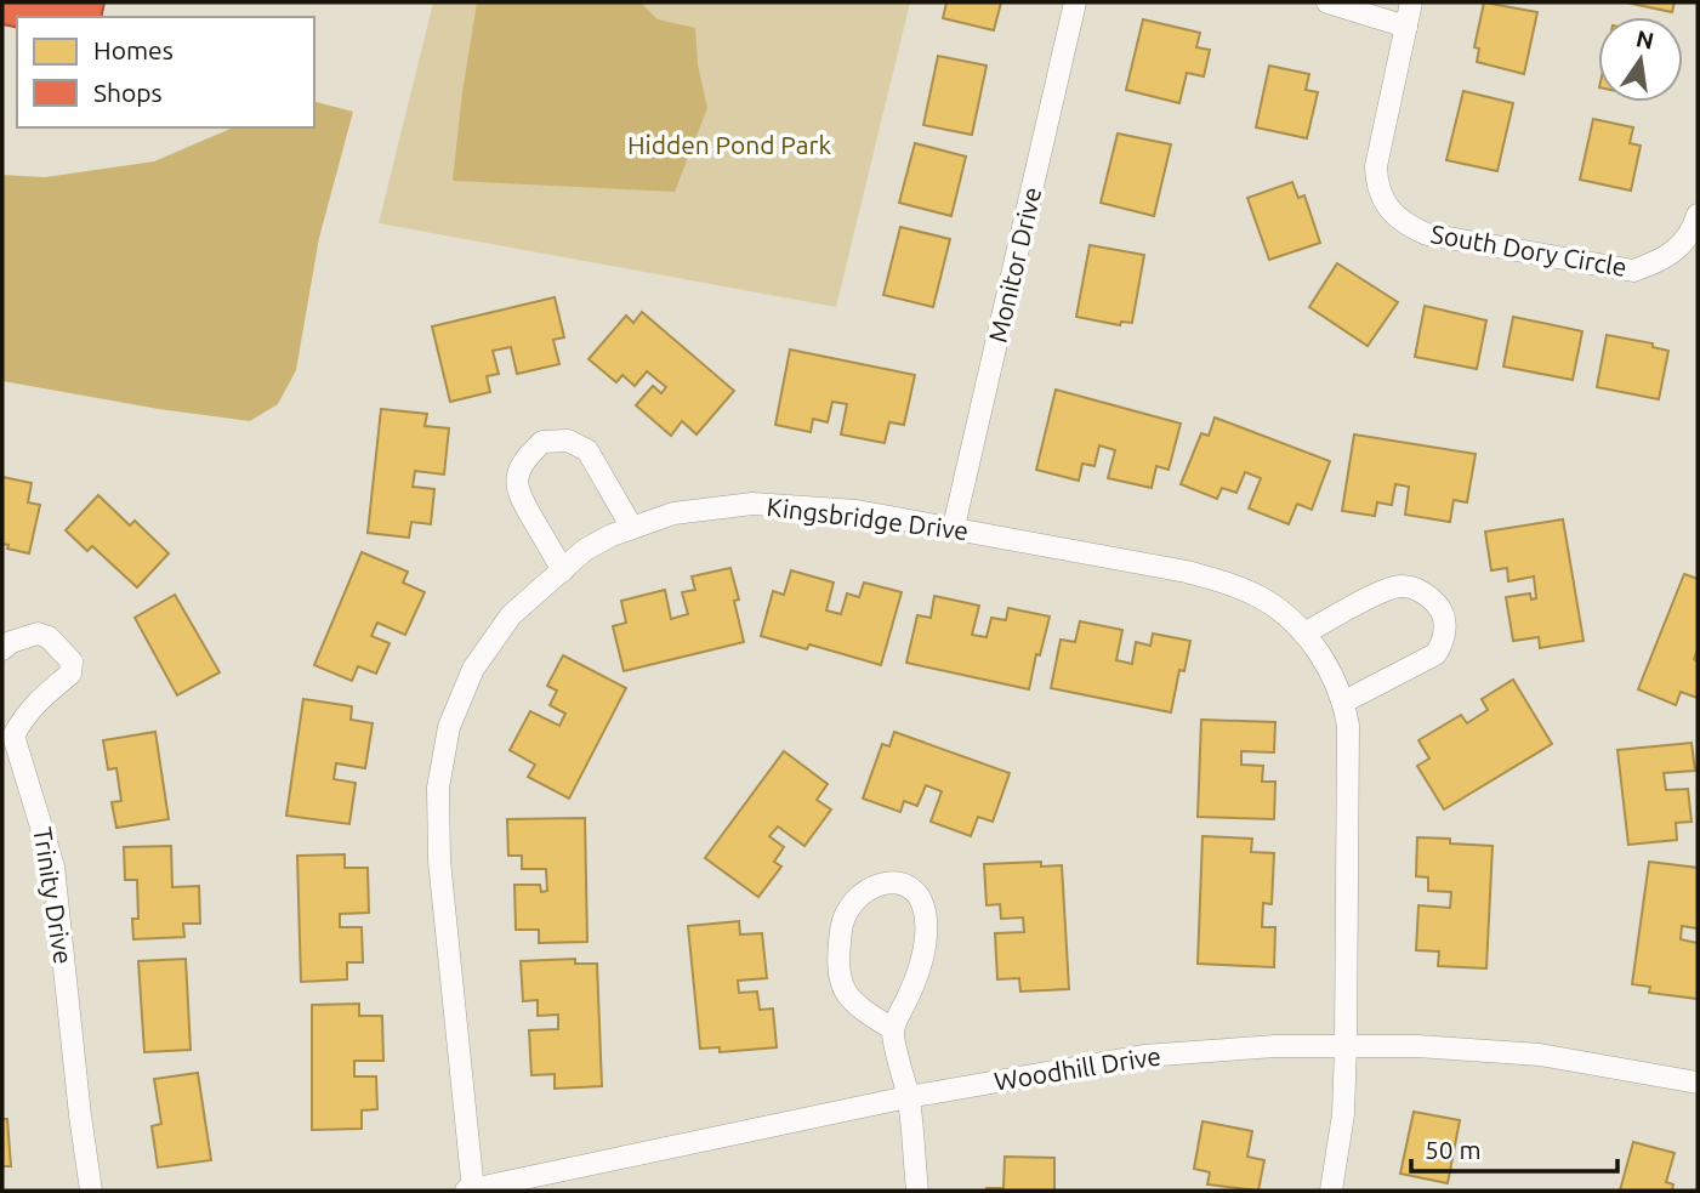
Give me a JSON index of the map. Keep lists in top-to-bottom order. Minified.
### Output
{"streets":{"street":["South Dory Circle","Monitor Drive","Kingsbridge Drive","Trinity Drive","Woodhill Drive"]},"crossings":[["Monitor Drive","Kingsbridge Drive"],["Kingsbridge Drive","Woodhill Drive"]],"parks":["Hidden Pond Park"],"legend":["Homes","Shops"],"scale_bar":"50 m","north":"top"}
